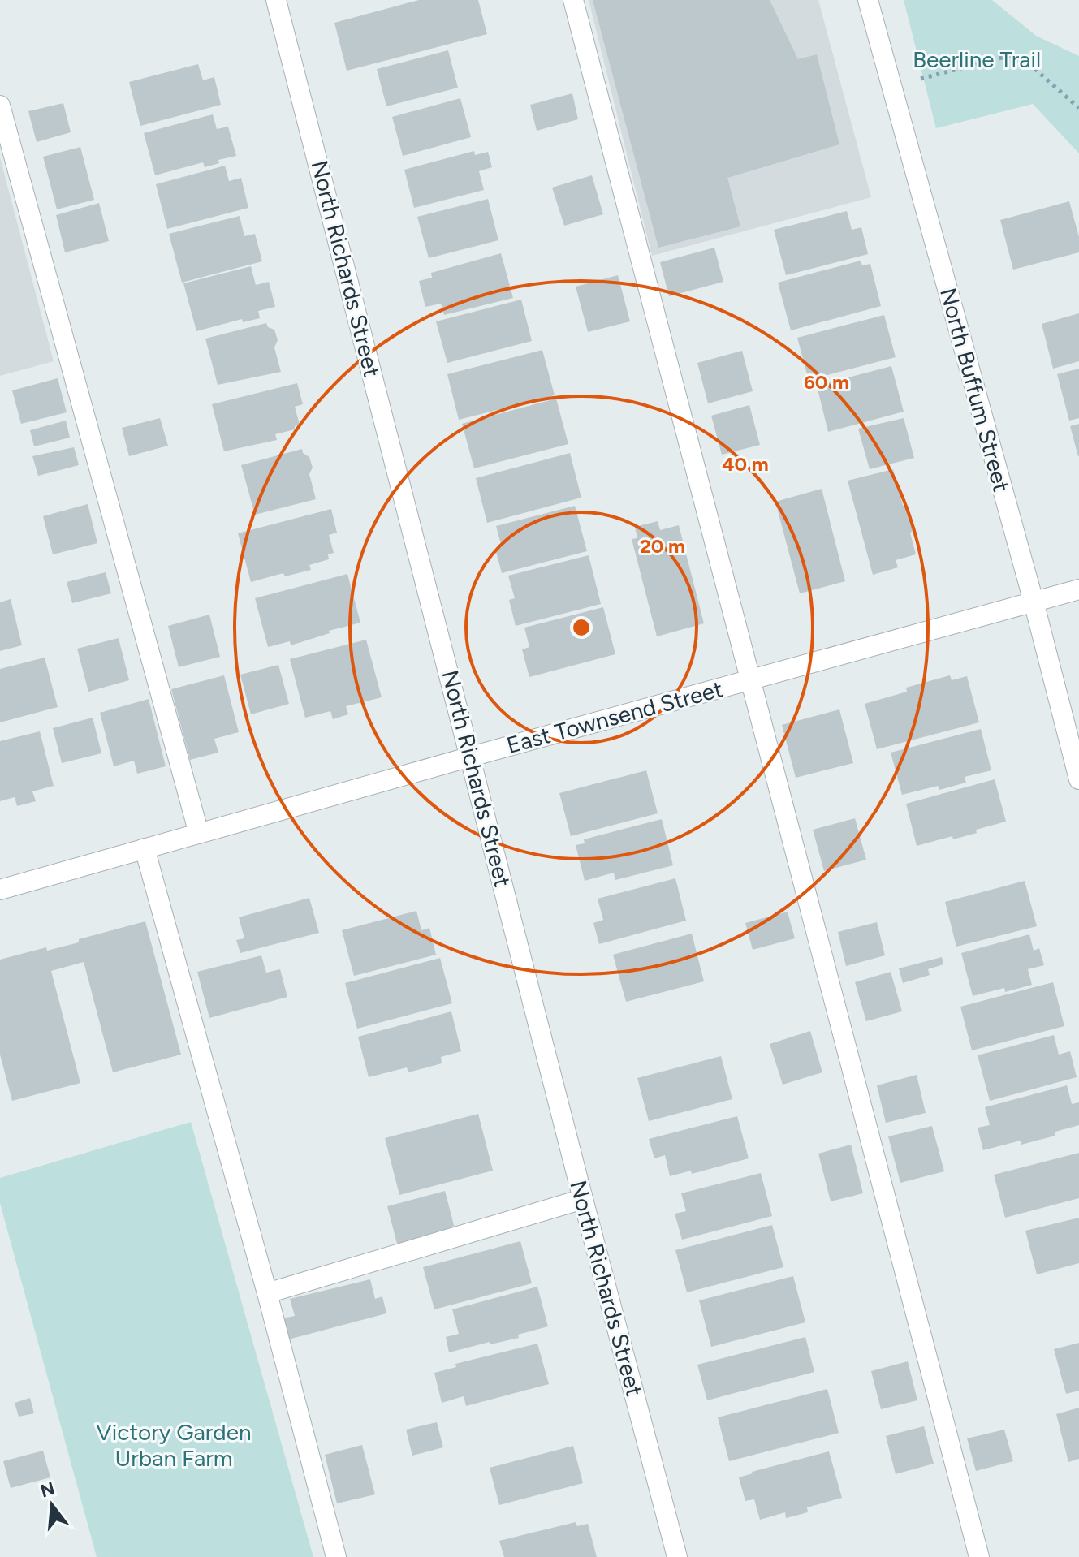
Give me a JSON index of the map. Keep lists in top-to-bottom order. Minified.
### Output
{"streets":{"street":["North Richards Street","North Buffum Street","East Townsend Street"]},"crossings":[["North Richards Street","East Townsend Street"],["North Buffum Street","East Townsend Street"]],"parks":["Beerline Trail","Victory Garden Urban Farm"],"north":"top","rings":["60 m","40 m","20 m"]}
